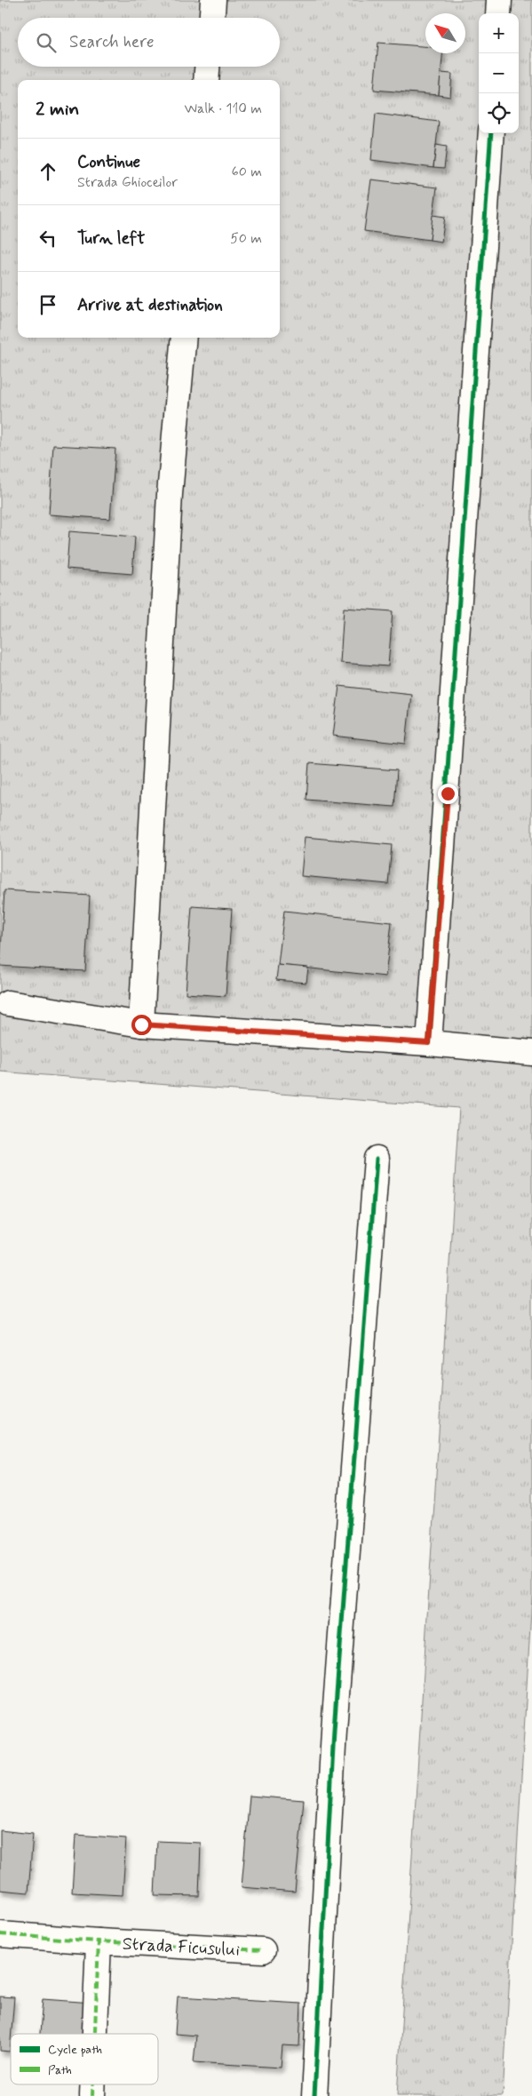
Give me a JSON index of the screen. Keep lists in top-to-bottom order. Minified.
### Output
{"streets":{"street":["Strada Ficusului"]},"legend":["Cycle path","Path"],"north":"top left","page":{"map_buttons":["+","−"],"search":"Search here","heading":["2 min","Walk · 110 m"],"list":[["Continue","Strada Ghioceilor","60 m"],["Turn left","50 m"],"Arrive at destination"]}}
